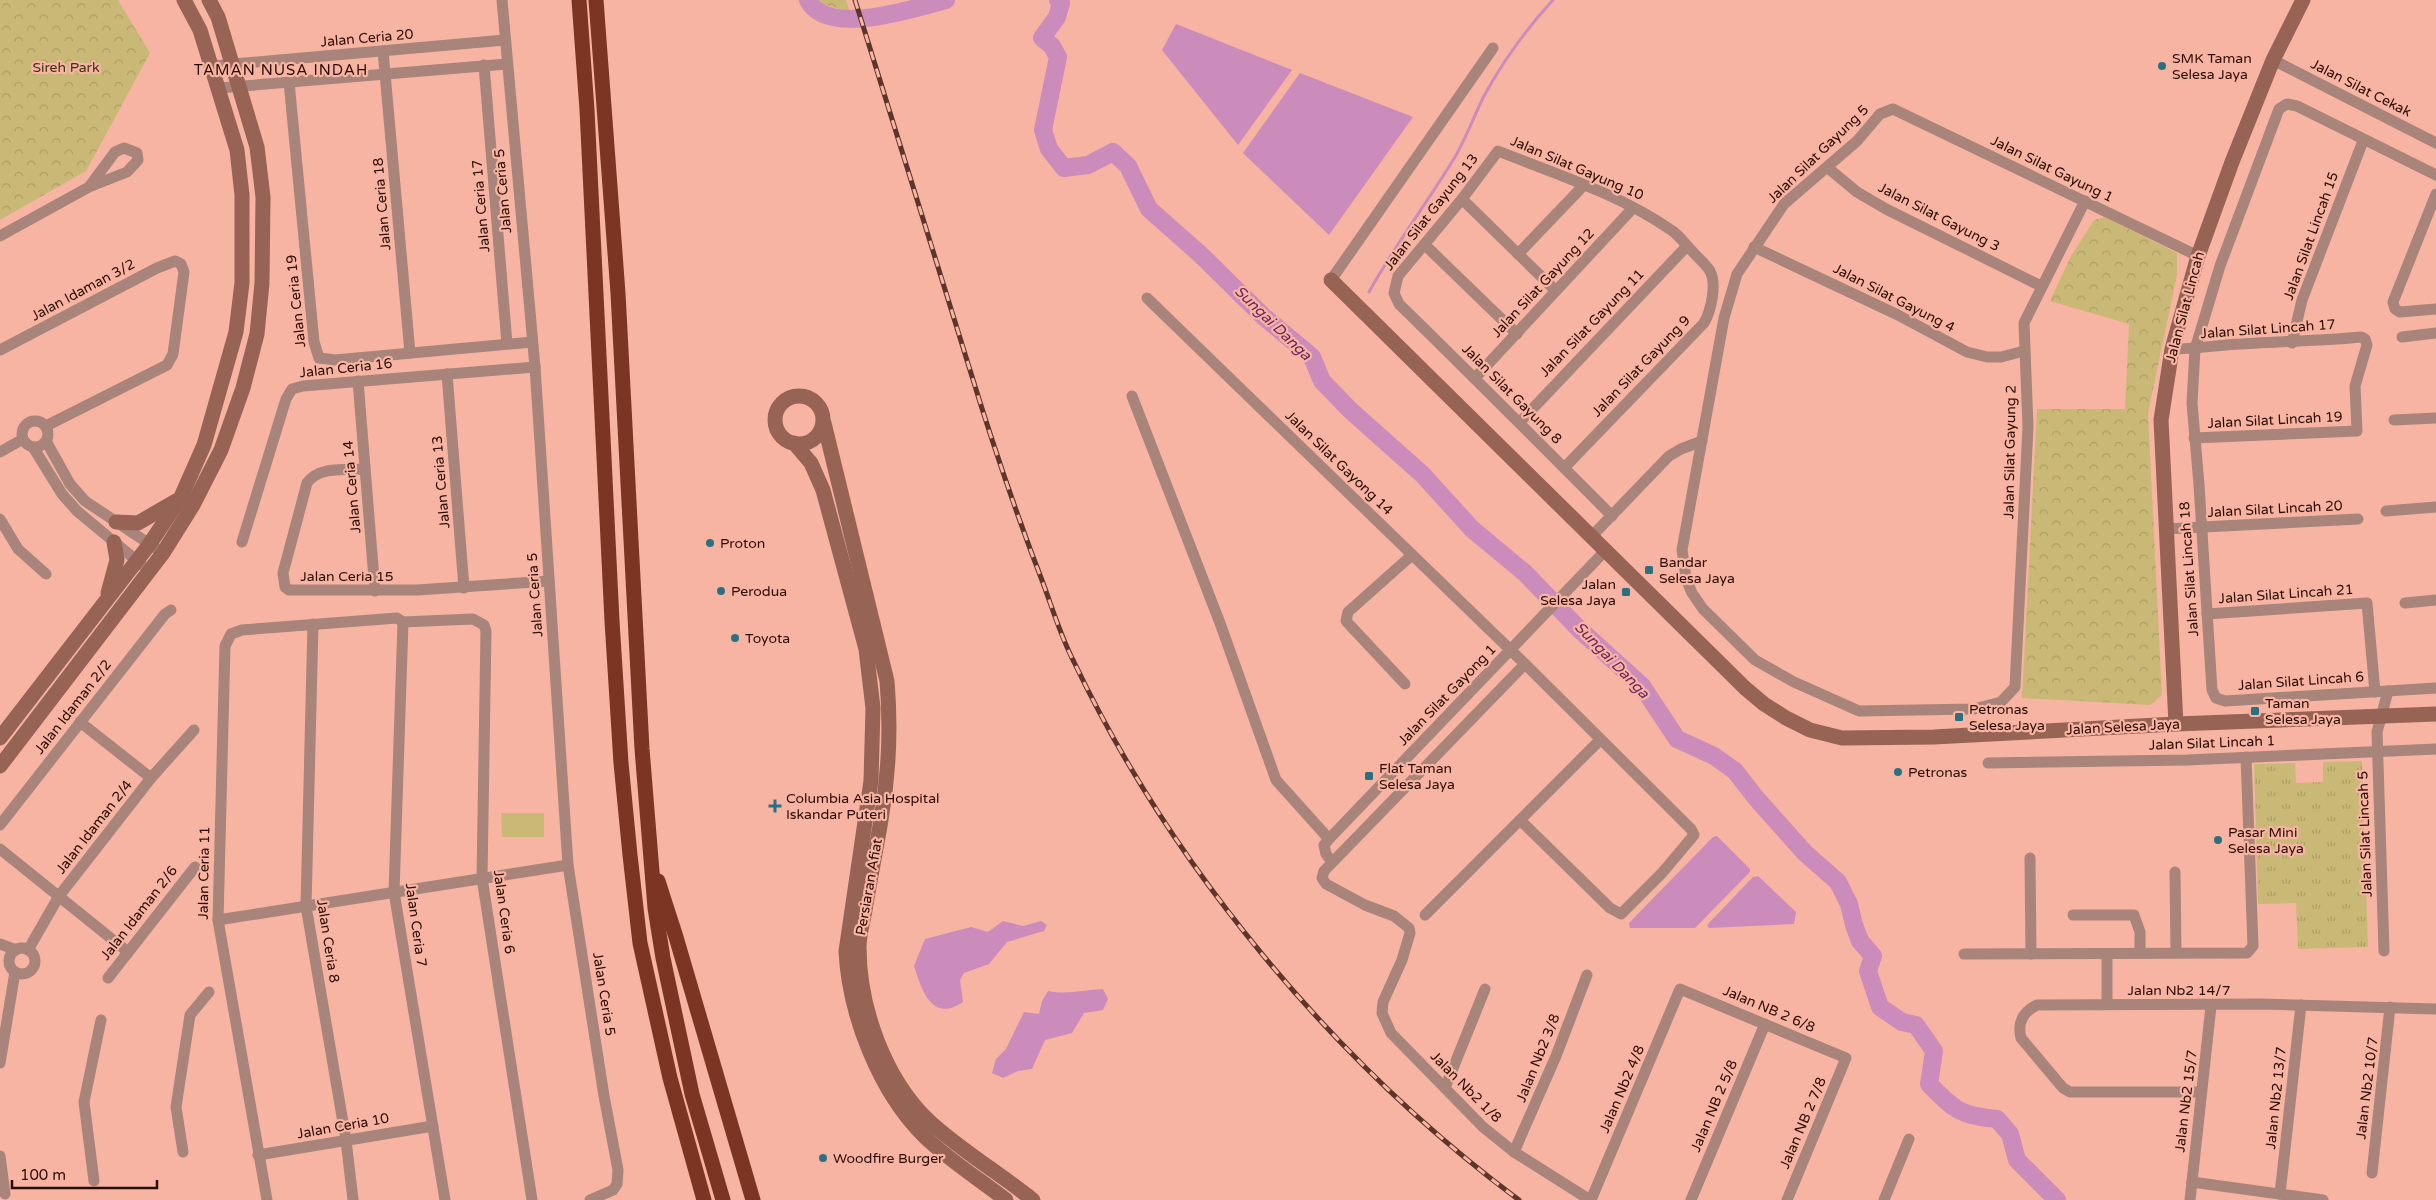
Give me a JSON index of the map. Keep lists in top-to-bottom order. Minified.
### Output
{"streets":{"street":["Jalan Ceria 20","Jalan Silat Cekak","Jalan Silat Gayung 5","Jalan Silat Gayung 10","Jalan Silat Gayung 1","Jalan Ceria 5","Jalan Ceria 18","Jalan Ceria 17","Jalan Silat Gayung 13","Jalan Silat Gayung 3","Jalan Silat Lincah 15","Jalan Silat Gayung 12","Jalan Idaman 3/2","Jalan Silat Gayung 4","Jalan Ceria 19","Jalan Silat Lincah","Jalan Silat Gayung 11","Jalan Silat Lincah 17","Jalan Silat Gayung 9","Jalan Ceria 16","Jalan Silat Gayung 8","Jalan Silat Lincah 19","Jalan Silat Gayung 2","Jalan Silat Gayong 14","Jalan Ceria 13","Jalan Ceria 14","Jalan Silat Lincah 20","Jalan Silat Lincah 18","Jalan Ceria 15","Jalan Silat Lincah 21","Jalan Silat Lincah 6","Jalan Silat Gayong 1","Jalan Idaman 2/2","Jalan Selesa Jaya","Jalan Silat Lincah 1","Jalan Idaman 2/4","Jalan Silat Lincah 5","Jalan Ceria 11","Persiaran Afiat","Jalan Ceria 6","Jalan Idaman 2/6","Jalan Ceria 7","Jalan Ceria 8","Jalan Nb2 14/7","Jalan NB 2 6/8","Jalan Nb2 3/8","Jalan Nb2 1/8","Jalan Nb2 10/7","Jalan Nb2 4/8","Jalan Nb2 13/7","Jalan Nb2 15/7","Jalan NB 2 5/8","Jalan NB 2 7/8","Jalan Ceria 10"]},"crossings":[["Jalan Ceria 20","Jalan Ceria 5"],["Jalan Ceria 20","Jalan Ceria 18"],["Jalan Silat Cekak","Jalan Silat Lincah"],["Jalan Silat Gayung 5","Jalan Silat Gayung 1"],["Jalan Silat Gayung 5","Jalan Silat Gayung 3"],["Jalan Silat Gayung 5","Jalan Silat Gayung 4"],["Jalan Silat Gayung 5","Jalan Silat Gayung 2"],["Jalan Silat Gayung 10","Jalan Silat Gayung 13"],["Jalan Silat Gayung 10","Jalan Silat Gayung 12"],["Jalan Silat Gayung 10","Jalan Silat Gayung 11"],["Jalan Silat Gayung 10","Jalan Silat Gayung 9"],["Jalan Silat Gayung 1","Jalan Silat Lincah"],["Jalan Silat Gayung 1","Jalan Silat Gayung 2"],["Jalan Ceria 5","Jalan Ceria 19"],["Jalan Ceria 5","Jalan Ceria 16"],["Jalan Ceria 5","Jalan Ceria 15"],["Jalan Ceria 18","Jalan Ceria 19"],["Jalan Ceria 17","Jalan Ceria 19"],["Jalan Silat Gayung 13","Jalan Silat Gayung 8"],["Jalan Silat Gayung 3","Jalan Silat Gayung 2"],["Jalan Silat Lincah 15","Jalan Silat Lincah 17"],["Jalan Silat Lincah 15","Jalan Silat Lincah 18"],["Jalan Silat Gayung 12","Jalan Silat Gayung 8"],["Jalan Silat Gayung 4","Jalan Silat Gayung 2"],["Jalan Silat Lincah","Jalan Silat Lincah 17"],["Jalan Silat Lincah","Jalan Silat Lincah 20"],["Jalan Silat Lincah","Jalan Selesa Jaya"],["Jalan Silat Gayung 11","Jalan Silat Gayung 8"],["Jalan Silat Lincah 17","Jalan Silat Lincah 19"],["Jalan Silat Lincah 17","Jalan Silat Lincah 18"],["Jalan Silat Gayung 9","Jalan Silat Gayung 8"],["Jalan Ceria 16","Jalan Ceria 13"],["Jalan Ceria 16","Jalan Ceria 14"],["Jalan Silat Lincah 19","Jalan Silat Lincah 18"],["Jalan Silat Gayong 14","Jalan Silat Gayong 1"],["Jalan Ceria 13","Jalan Ceria 15"],["Jalan Ceria 14","Jalan Ceria 15"],["Jalan Silat Lincah 20","Jalan Silat Lincah 18"],["Jalan Silat Lincah 18","Jalan Silat Lincah 21"],["Jalan Silat Lincah 18","Jalan Silat Lincah 6"],["Jalan Silat Lincah 21","Jalan Silat Lincah 6"],["Jalan Silat Gayong 1","Jalan Selesa Jaya"],["Jalan Selesa Jaya","Jalan Silat Lincah 5"],["Jalan Silat Lincah 1","Jalan Silat Lincah 5"],["Jalan Ceria 11","Jalan Ceria 8"],["Jalan Ceria 11","Jalan Ceria 10"],["Jalan Ceria 6","Jalan Ceria 7"],["Jalan Ceria 7","Jalan Ceria 10"],["Jalan Ceria 8","Jalan Ceria 10"],["Jalan Nb2 14/7","Jalan Nb2 10/7"],["Jalan Nb2 14/7","Jalan Nb2 13/7"],["Jalan Nb2 14/7","Jalan Nb2 15/7"],["Jalan NB 2 6/8","Jalan Nb2 4/8"],["Jalan NB 2 6/8","Jalan NB 2 5/8"],["Jalan NB 2 6/8","Jalan NB 2 7/8"],["Jalan Nb2 3/8","Jalan Nb2 1/8"],["Jalan Nb2 1/8","Jalan Nb2 4/8"]],"districts":["TAMAN NUSA INDAH"],"water":["Sungai Danga"],"parks":["Sireh Park"],"places":{"other":["SMK Taman Selesa Jaya","Proton","Perodua","Toyota","Petronas","Pasar Mini Selesa Jaya","Woodfire Burger"],"transit":["Bandar Selesa Jaya","Jalan Selesa Jaya","Taman Selesa Jaya","Petronas Selesa Jaya","Flat Taman Selesa Jaya"],"health":["Columbia Asia Hospital Iskandar Puteri"]},"scale_bar":"100 m"}
